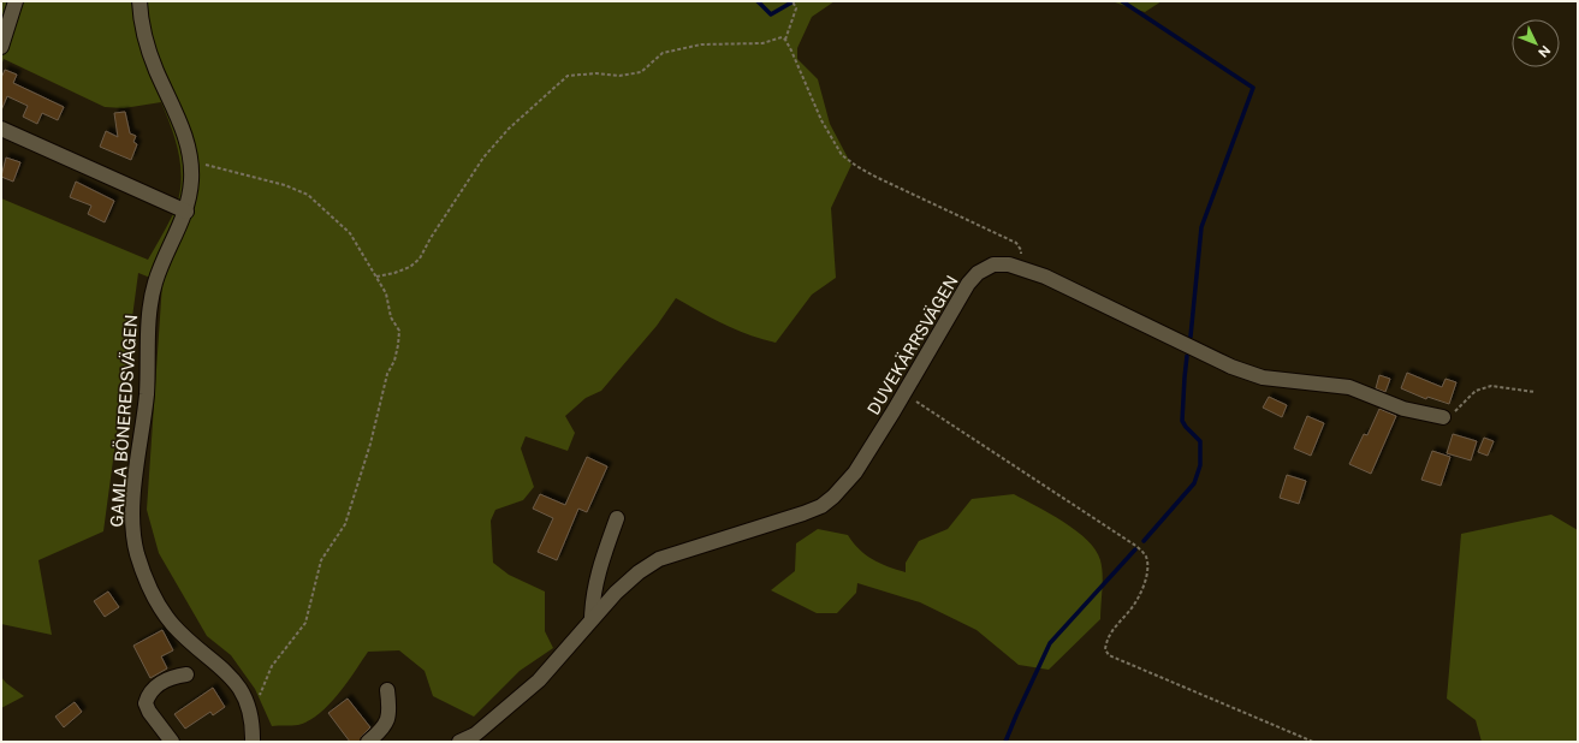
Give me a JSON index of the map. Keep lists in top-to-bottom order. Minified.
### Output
{"streets":{"street":["DUVEKÄRRSVÄGEN","GAMLA BÖNEREDSVÄGEN"]},"north":"bottom right"}
